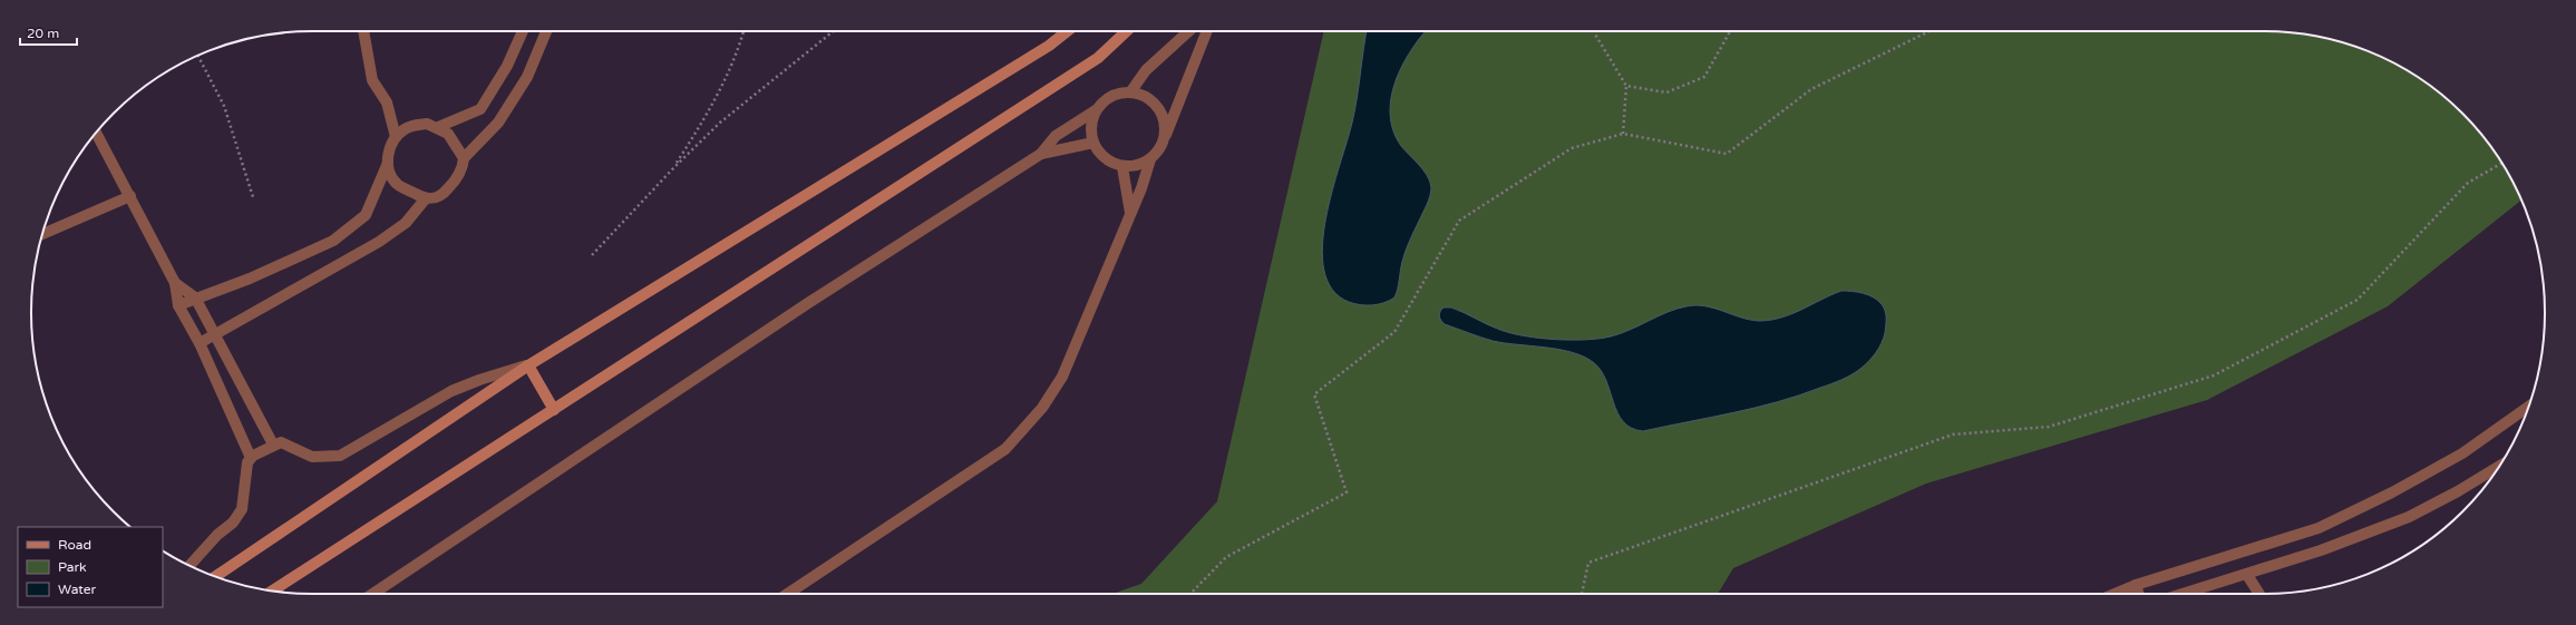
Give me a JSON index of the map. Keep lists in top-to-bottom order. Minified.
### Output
{"legend":["Road","Park","Water"],"scale_bar":"20 m"}
